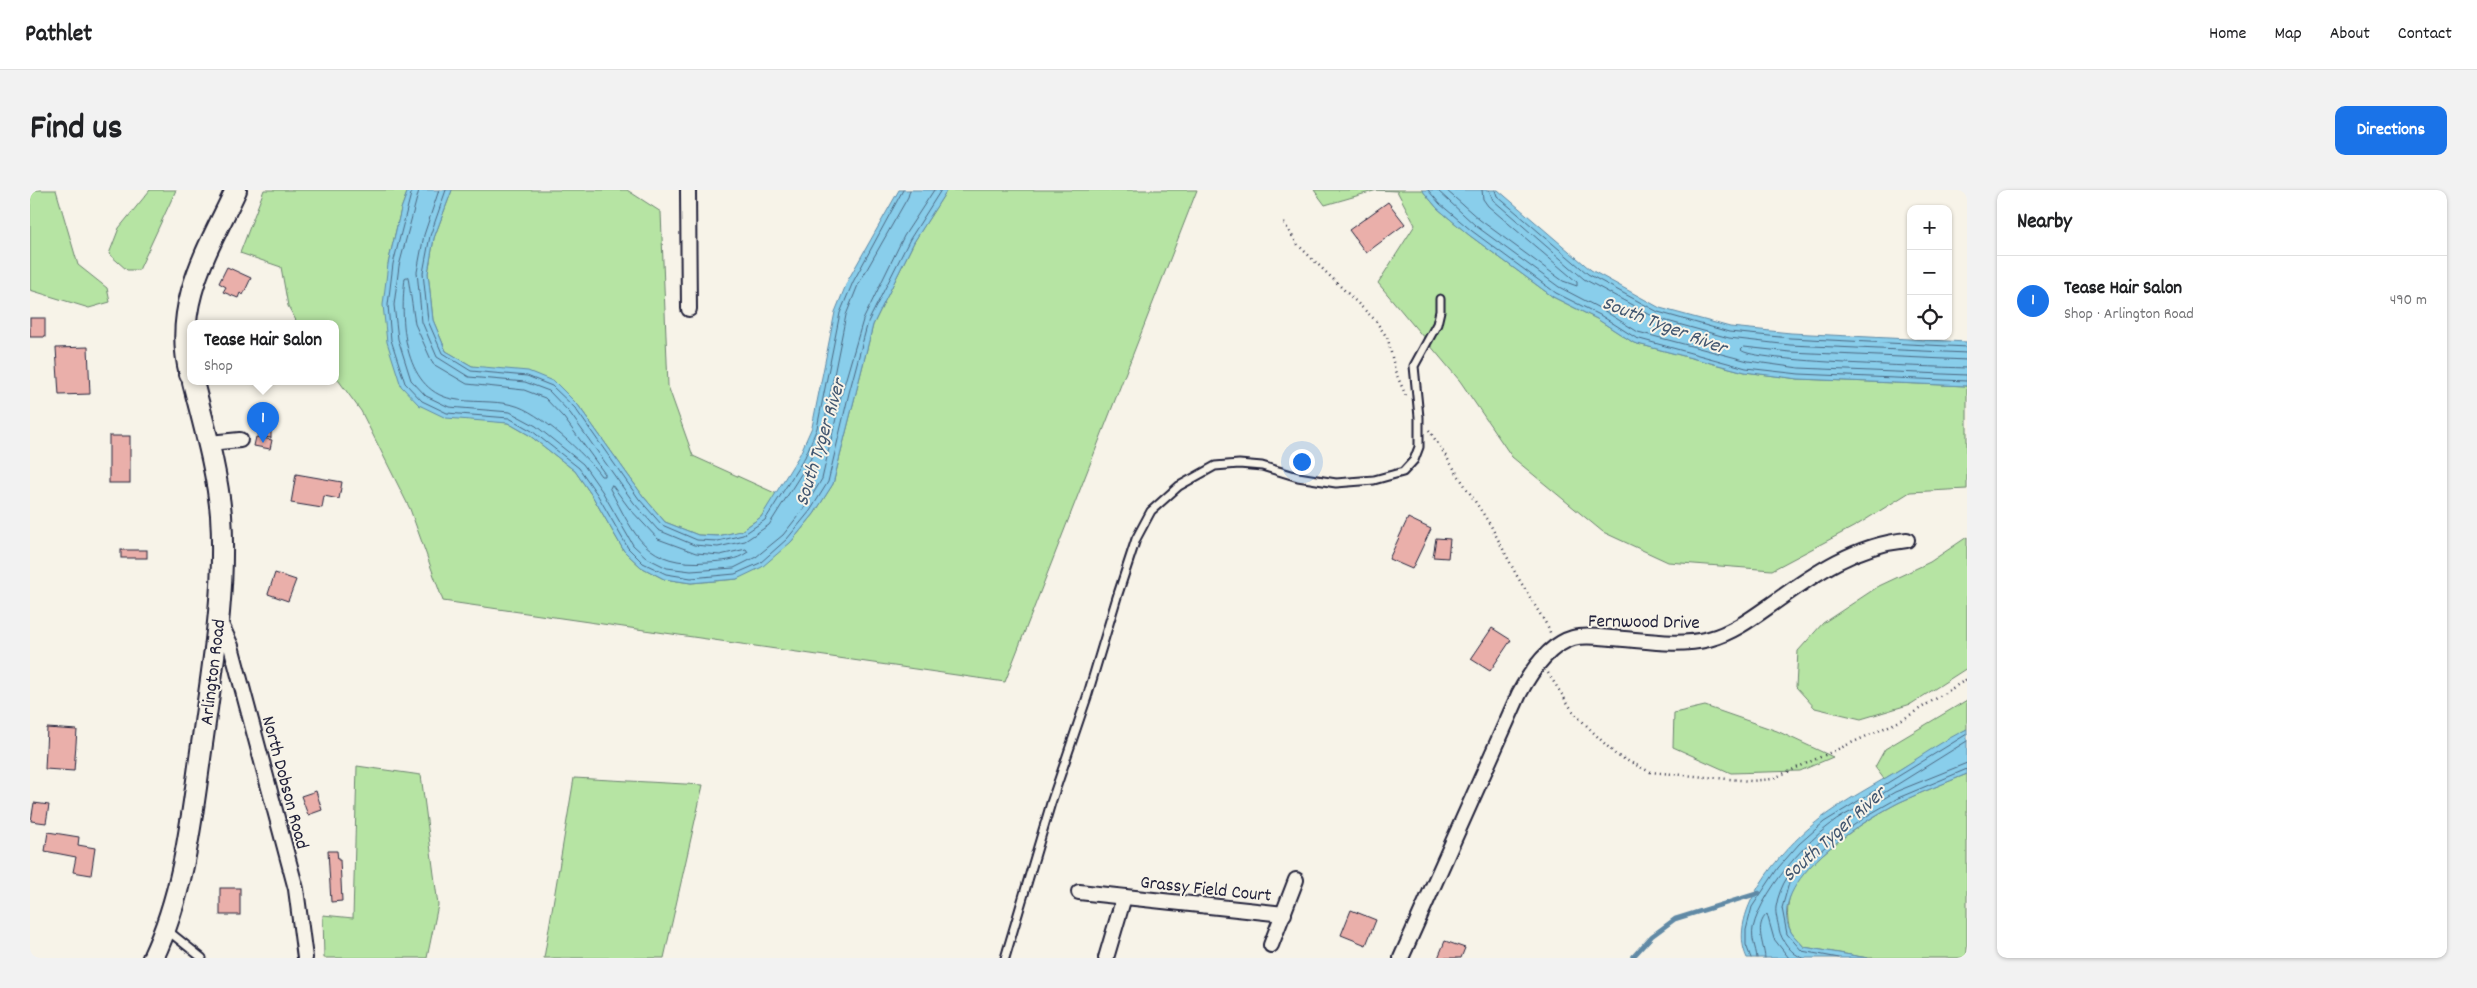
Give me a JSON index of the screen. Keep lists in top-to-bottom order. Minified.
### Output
{"streets":{"main road":["Arlington Road"],"street":["Fernwood Drive","North Dobson Road","Grassy Field Court"]},"crossings":[["Arlington Road","North Dobson Road"]],"water":["South Tyger River"],"page":{"header":"Pathlet","nav":["Home","Map","About","Contact"],"title":"Find us","buttons":"Directions","heading":"Nearby","map_buttons":["+","−"],"list":[{"mark":"1","name":"Tease Hair Salon","note":"Shop · Arlington Road","value":"490 m"}],"popup":["Tease Hair Salon","Shop"],"pins":"1"}}
